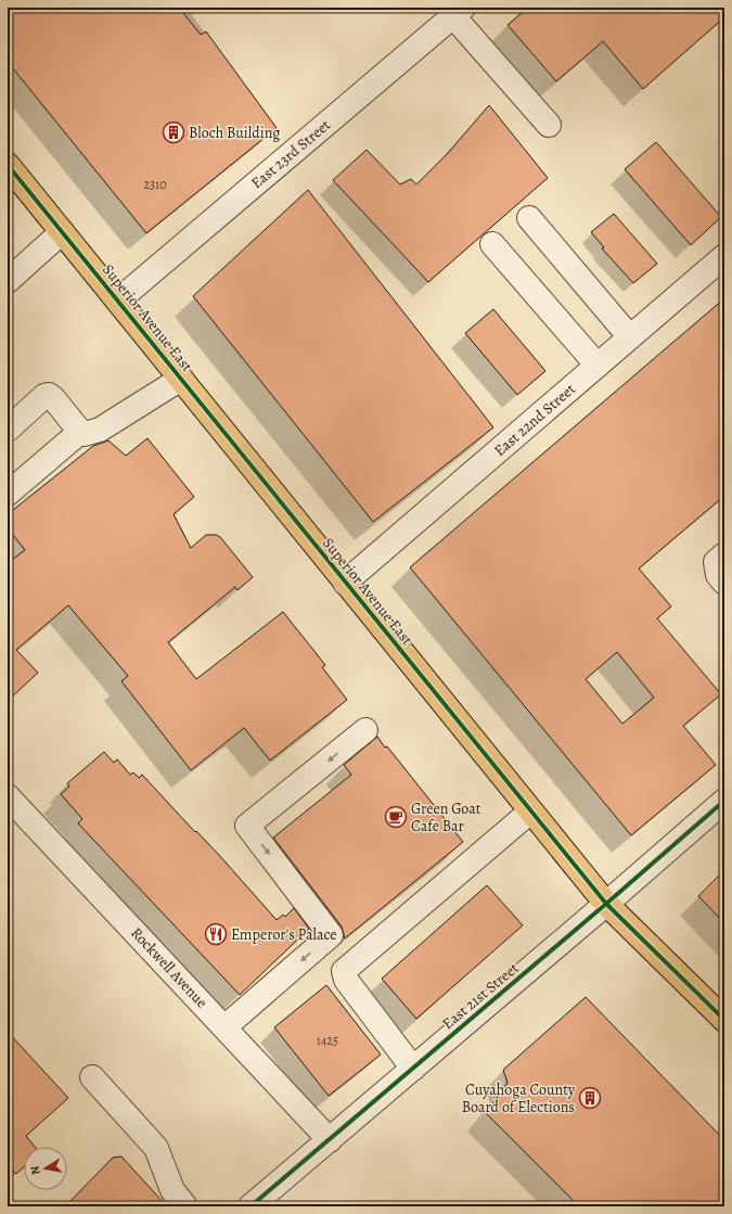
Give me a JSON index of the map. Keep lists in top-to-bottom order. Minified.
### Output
{"streets":{"main road":["Superior Avenue East"],"street":["East 23rd Street","East 22nd Street","Rockwell Avenue","East 21st Street"]},"crossings":[["East 23rd Street","Superior Avenue East"],["Superior Avenue East","East 22nd Street"],["Superior Avenue East","East 21st Street"],["Rockwell Avenue","East 21st Street"]],"places":{"building":["Bloch Building","Cuyahoga County Board of Elections"],"cafe":["Green Goat Cafe Bar"],"restaurant":["Emperor's Palace"]},"house_numbers":["2310","1425"],"north":"left"}
